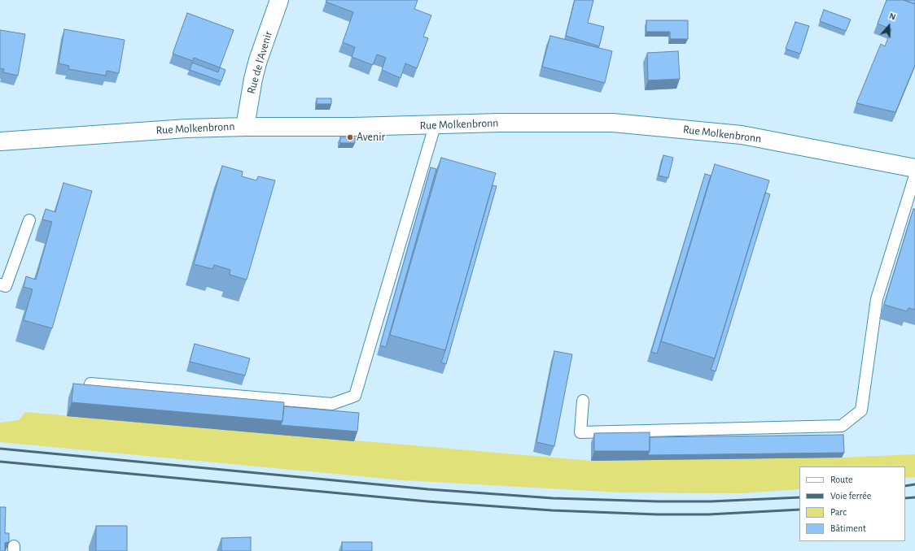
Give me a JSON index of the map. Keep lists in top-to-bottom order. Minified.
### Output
{"streets":{"street":["Rue de l'Avenir","Rue Molkenbronn"]},"crossings":[["Rue de l'Avenir","Rue Molkenbronn"]],"places":["Avenir"],"legend":["Route","Voie ferrée","Parc","Bâtiment"],"north":"top"}
